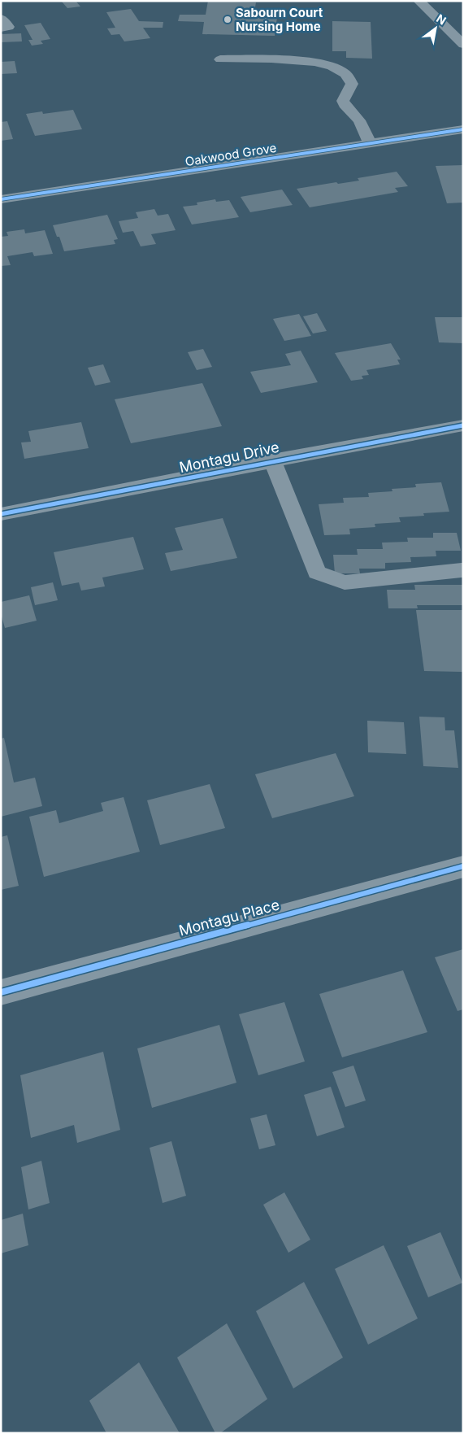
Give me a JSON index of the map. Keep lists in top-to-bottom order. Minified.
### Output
{"streets":{"street":["Oakwood Grove","Montagu Drive","Montagu Place"]},"places":["Sabourn Court Nursing Home"],"north":"top right"}
